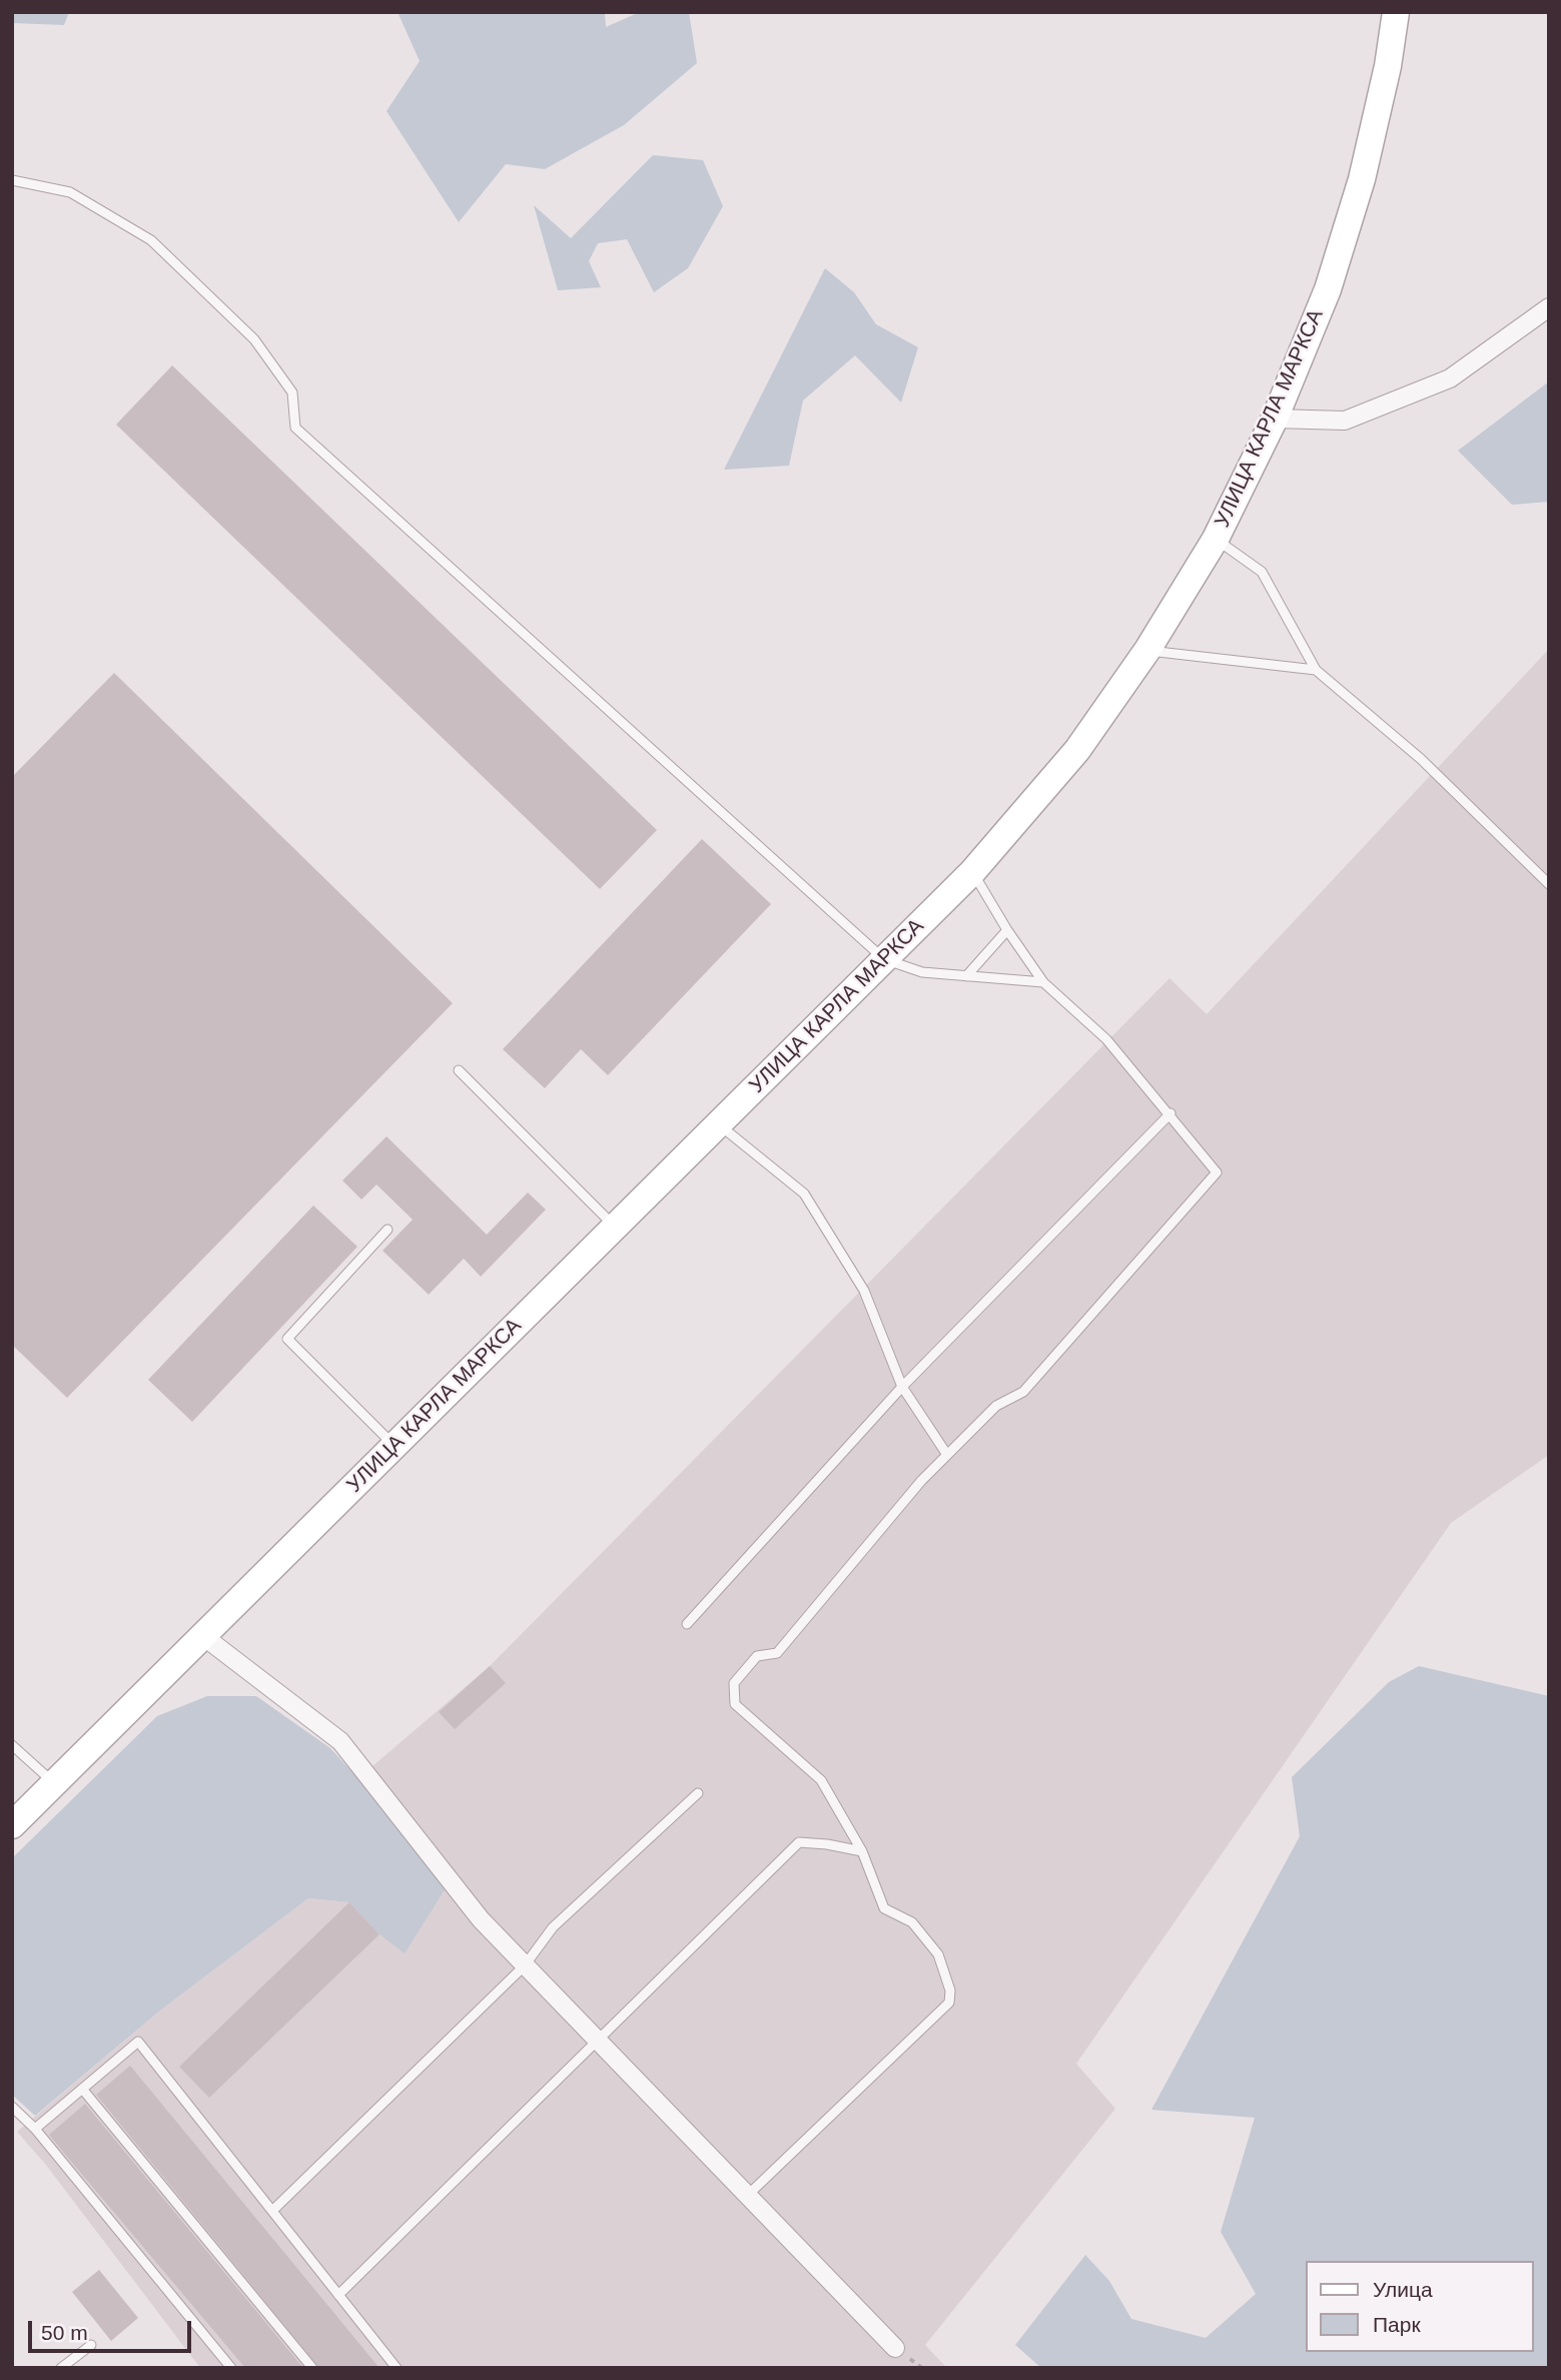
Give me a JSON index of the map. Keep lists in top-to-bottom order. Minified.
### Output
{"streets":{"main road":["УЛИЦА КАРЛА МАРКСА"]},"legend":["Улица","Парк"],"scale_bar":"50 m"}
